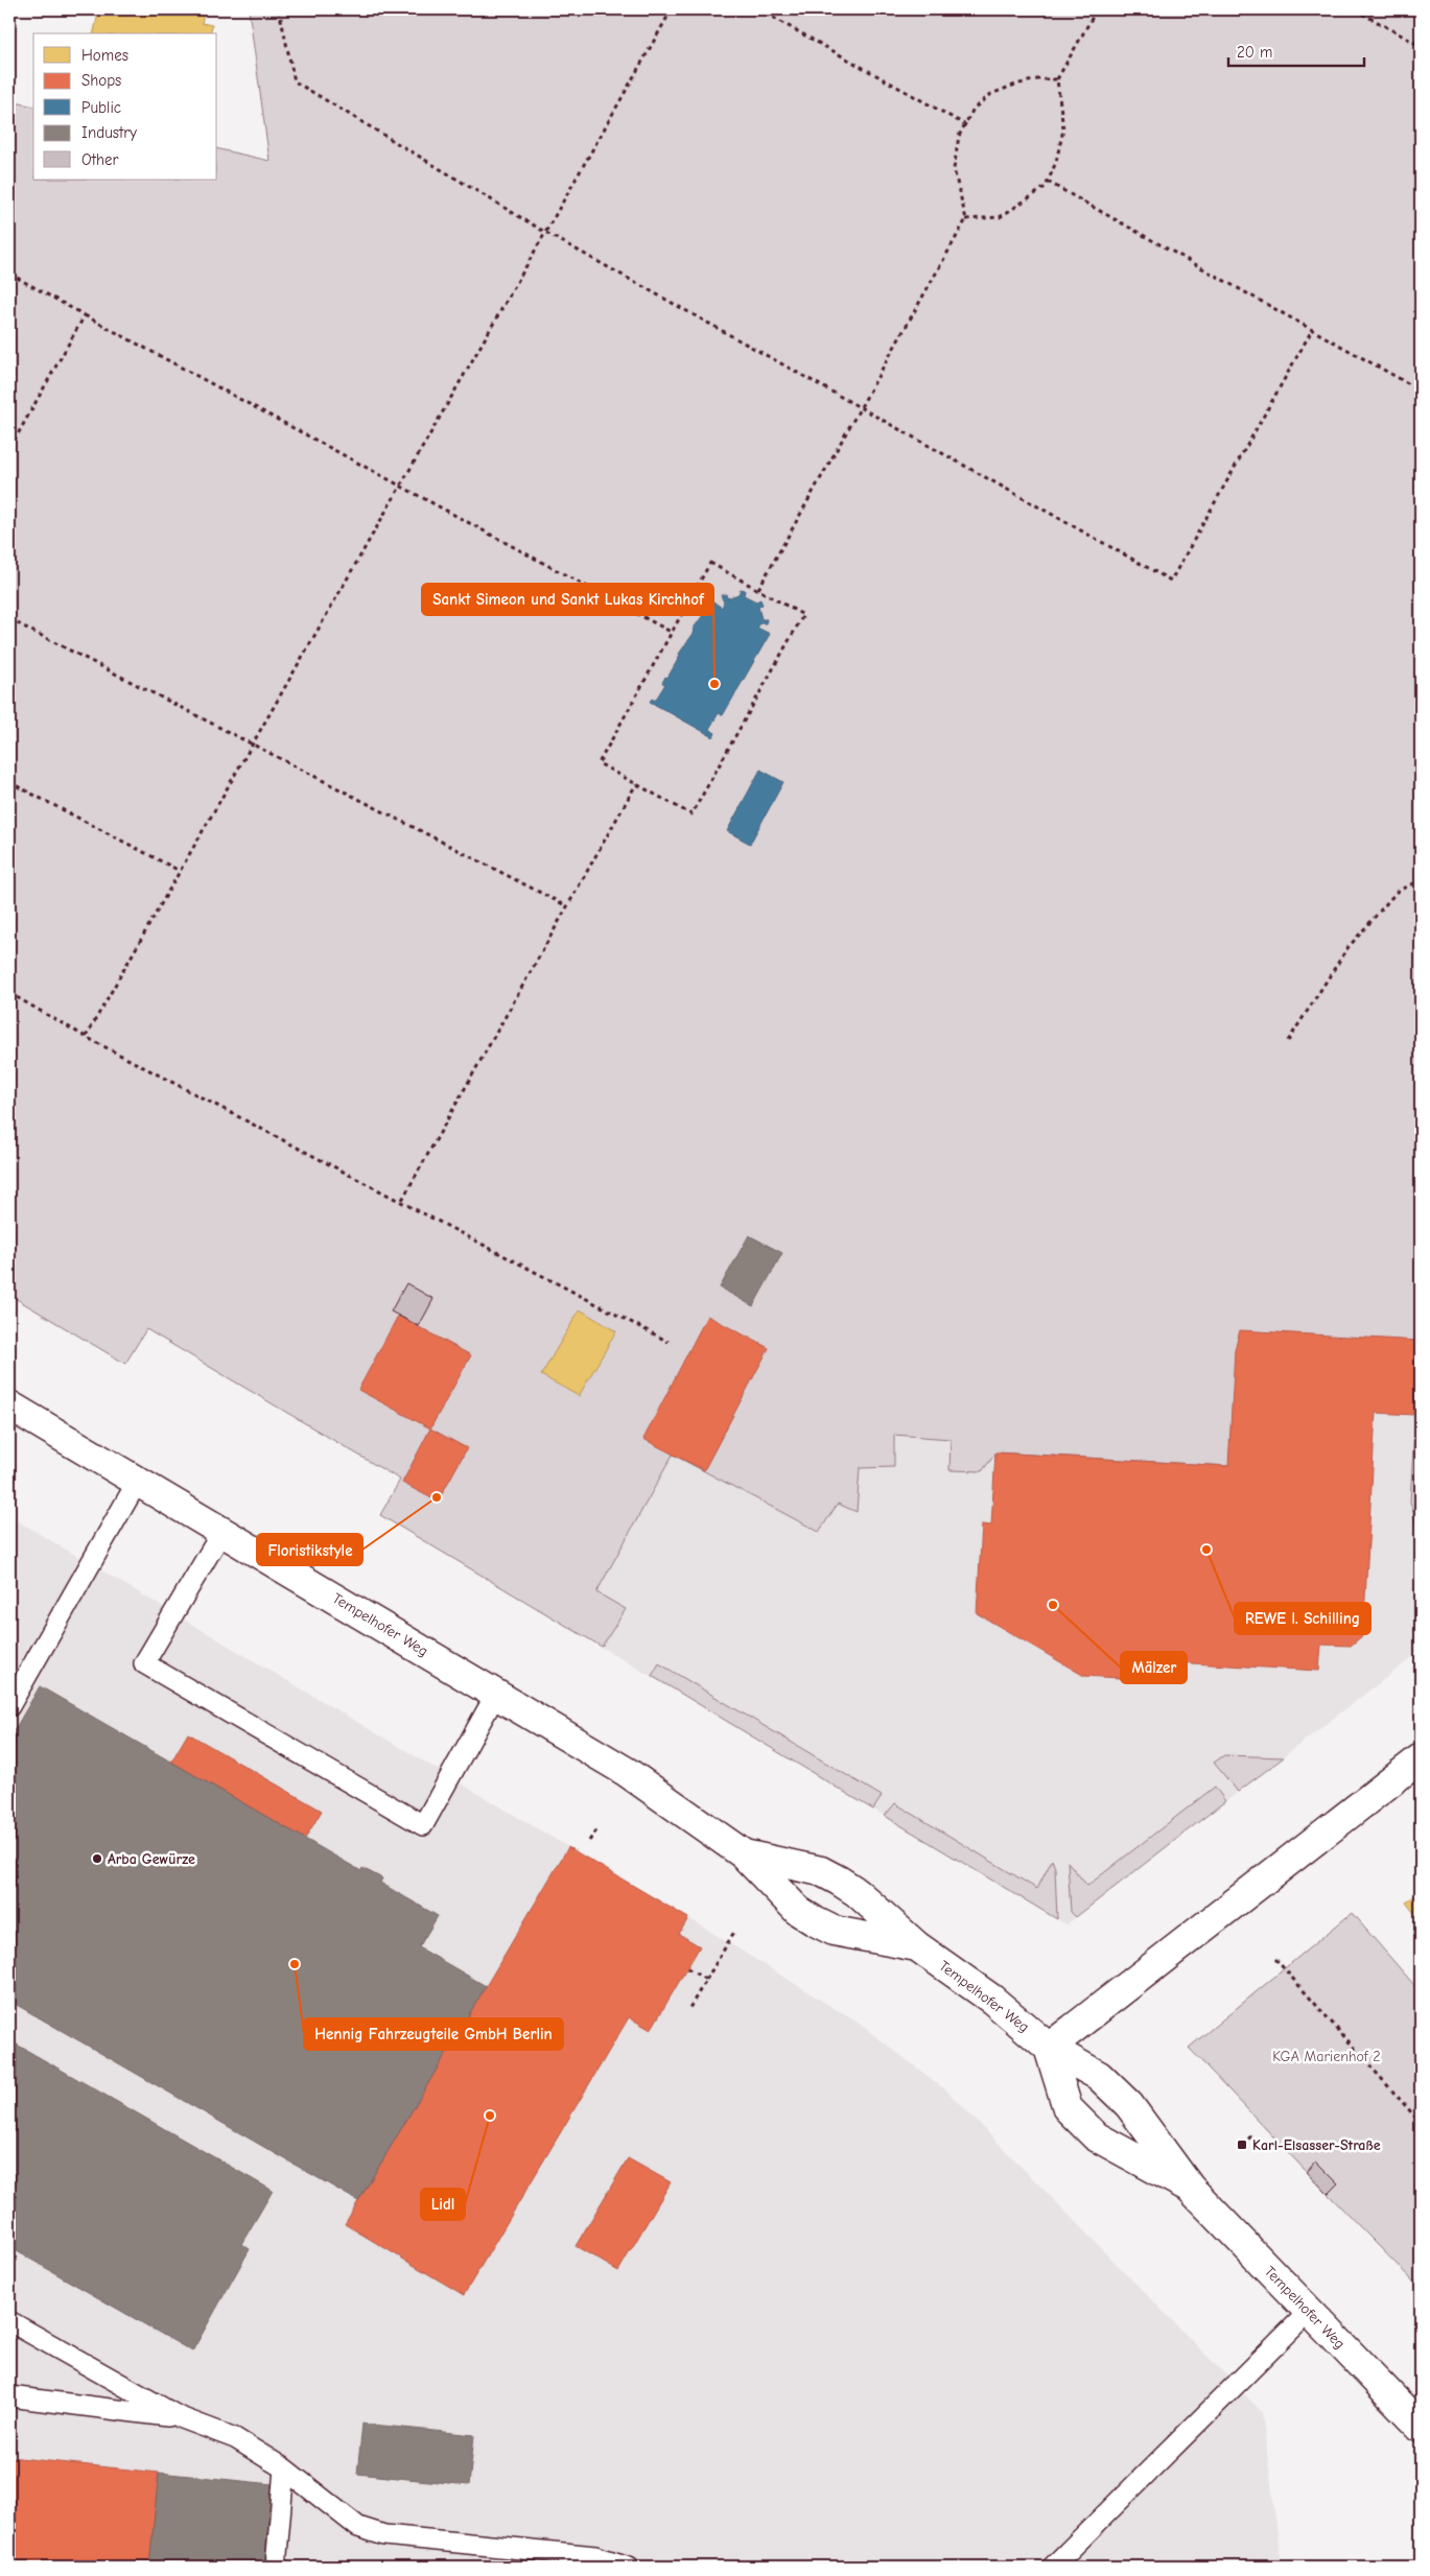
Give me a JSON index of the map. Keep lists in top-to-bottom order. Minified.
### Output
{"streets":{"street":["Tempelhofer Weg"]},"parks":["KGA Marienhof 2"],"places":{"other":["Sankt Simeon und Sankt Lukas Kirchhof","Floristikstyle","REWE l. Schilling","Mälzer","Arba Gewürze","Hennig Fahrzeugteile GmbH Berlin","Lidl"],"transit":["Karl-Elsasser-Straße"]},"legend":["Homes","Shops","Public","Industry","Other"],"scale_bar":"20 m"}
